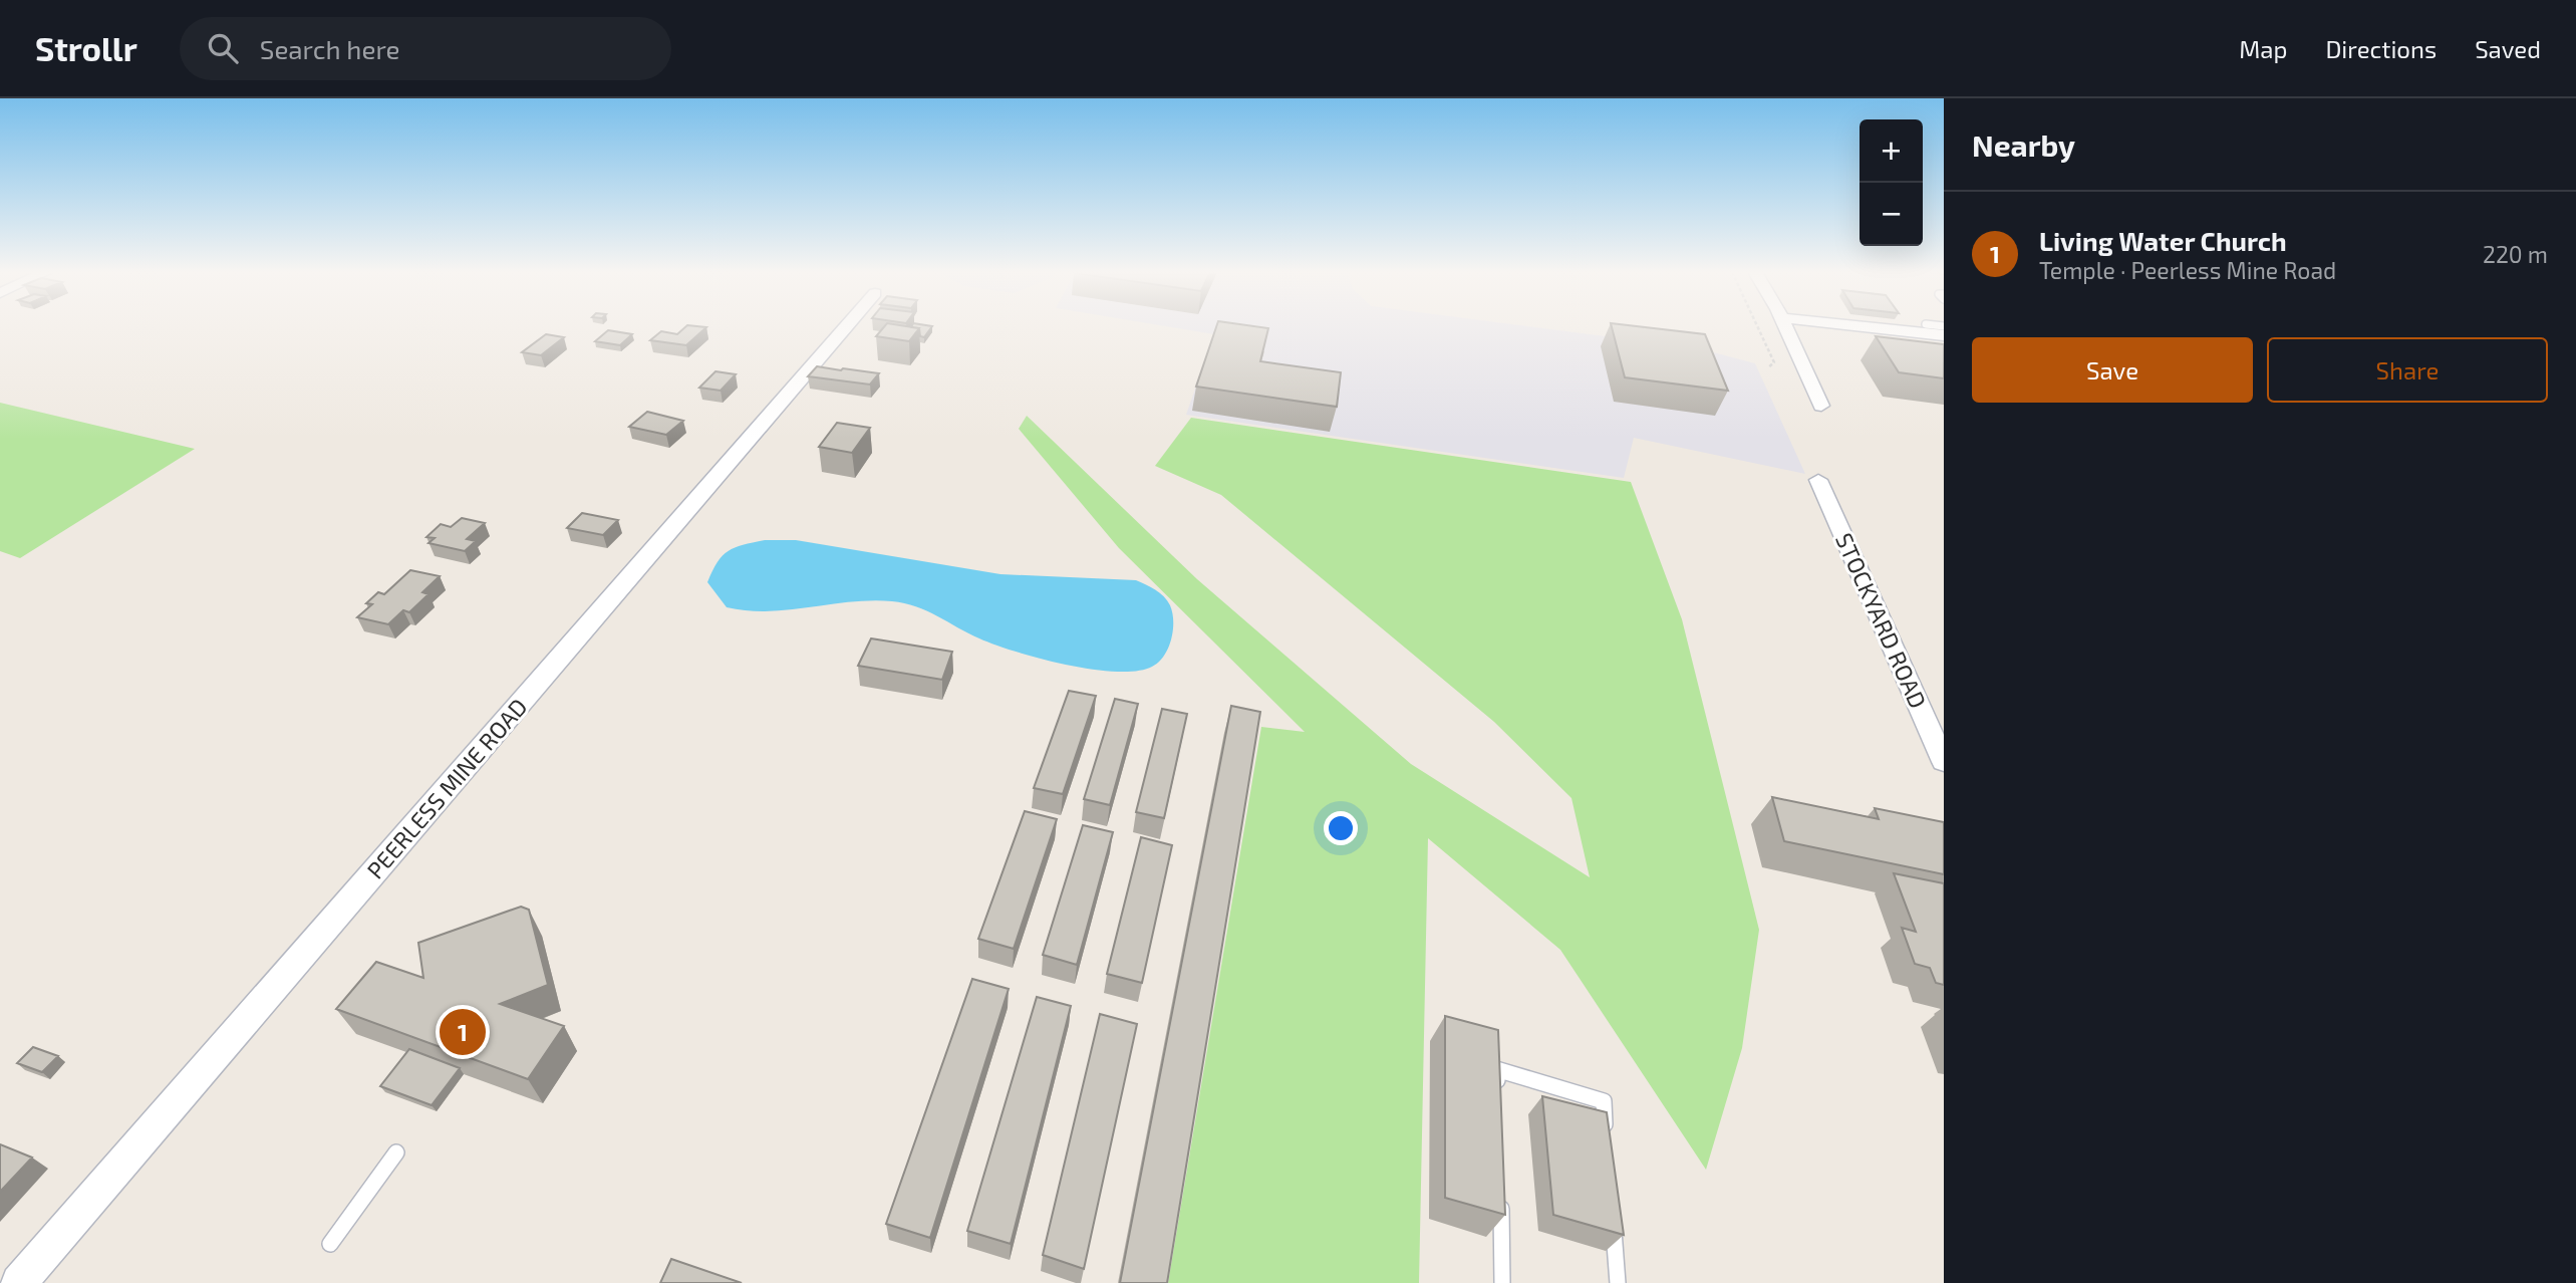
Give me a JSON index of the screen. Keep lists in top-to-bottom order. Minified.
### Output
{"streets":{"street":["STOCKYARD ROAD","PEERLESS MINE ROAD"]},"page":{"header":"Strollr","search":"Search here","nav":["Map","Directions","Saved"],"heading":"Nearby","map_buttons":["+","−"],"list":[{"mark":"1","name":"Living Water Church","note":"Temple · Peerless Mine Road","value":"220 m"}],"buttons":["Save","Share"],"pins":"1"}}
